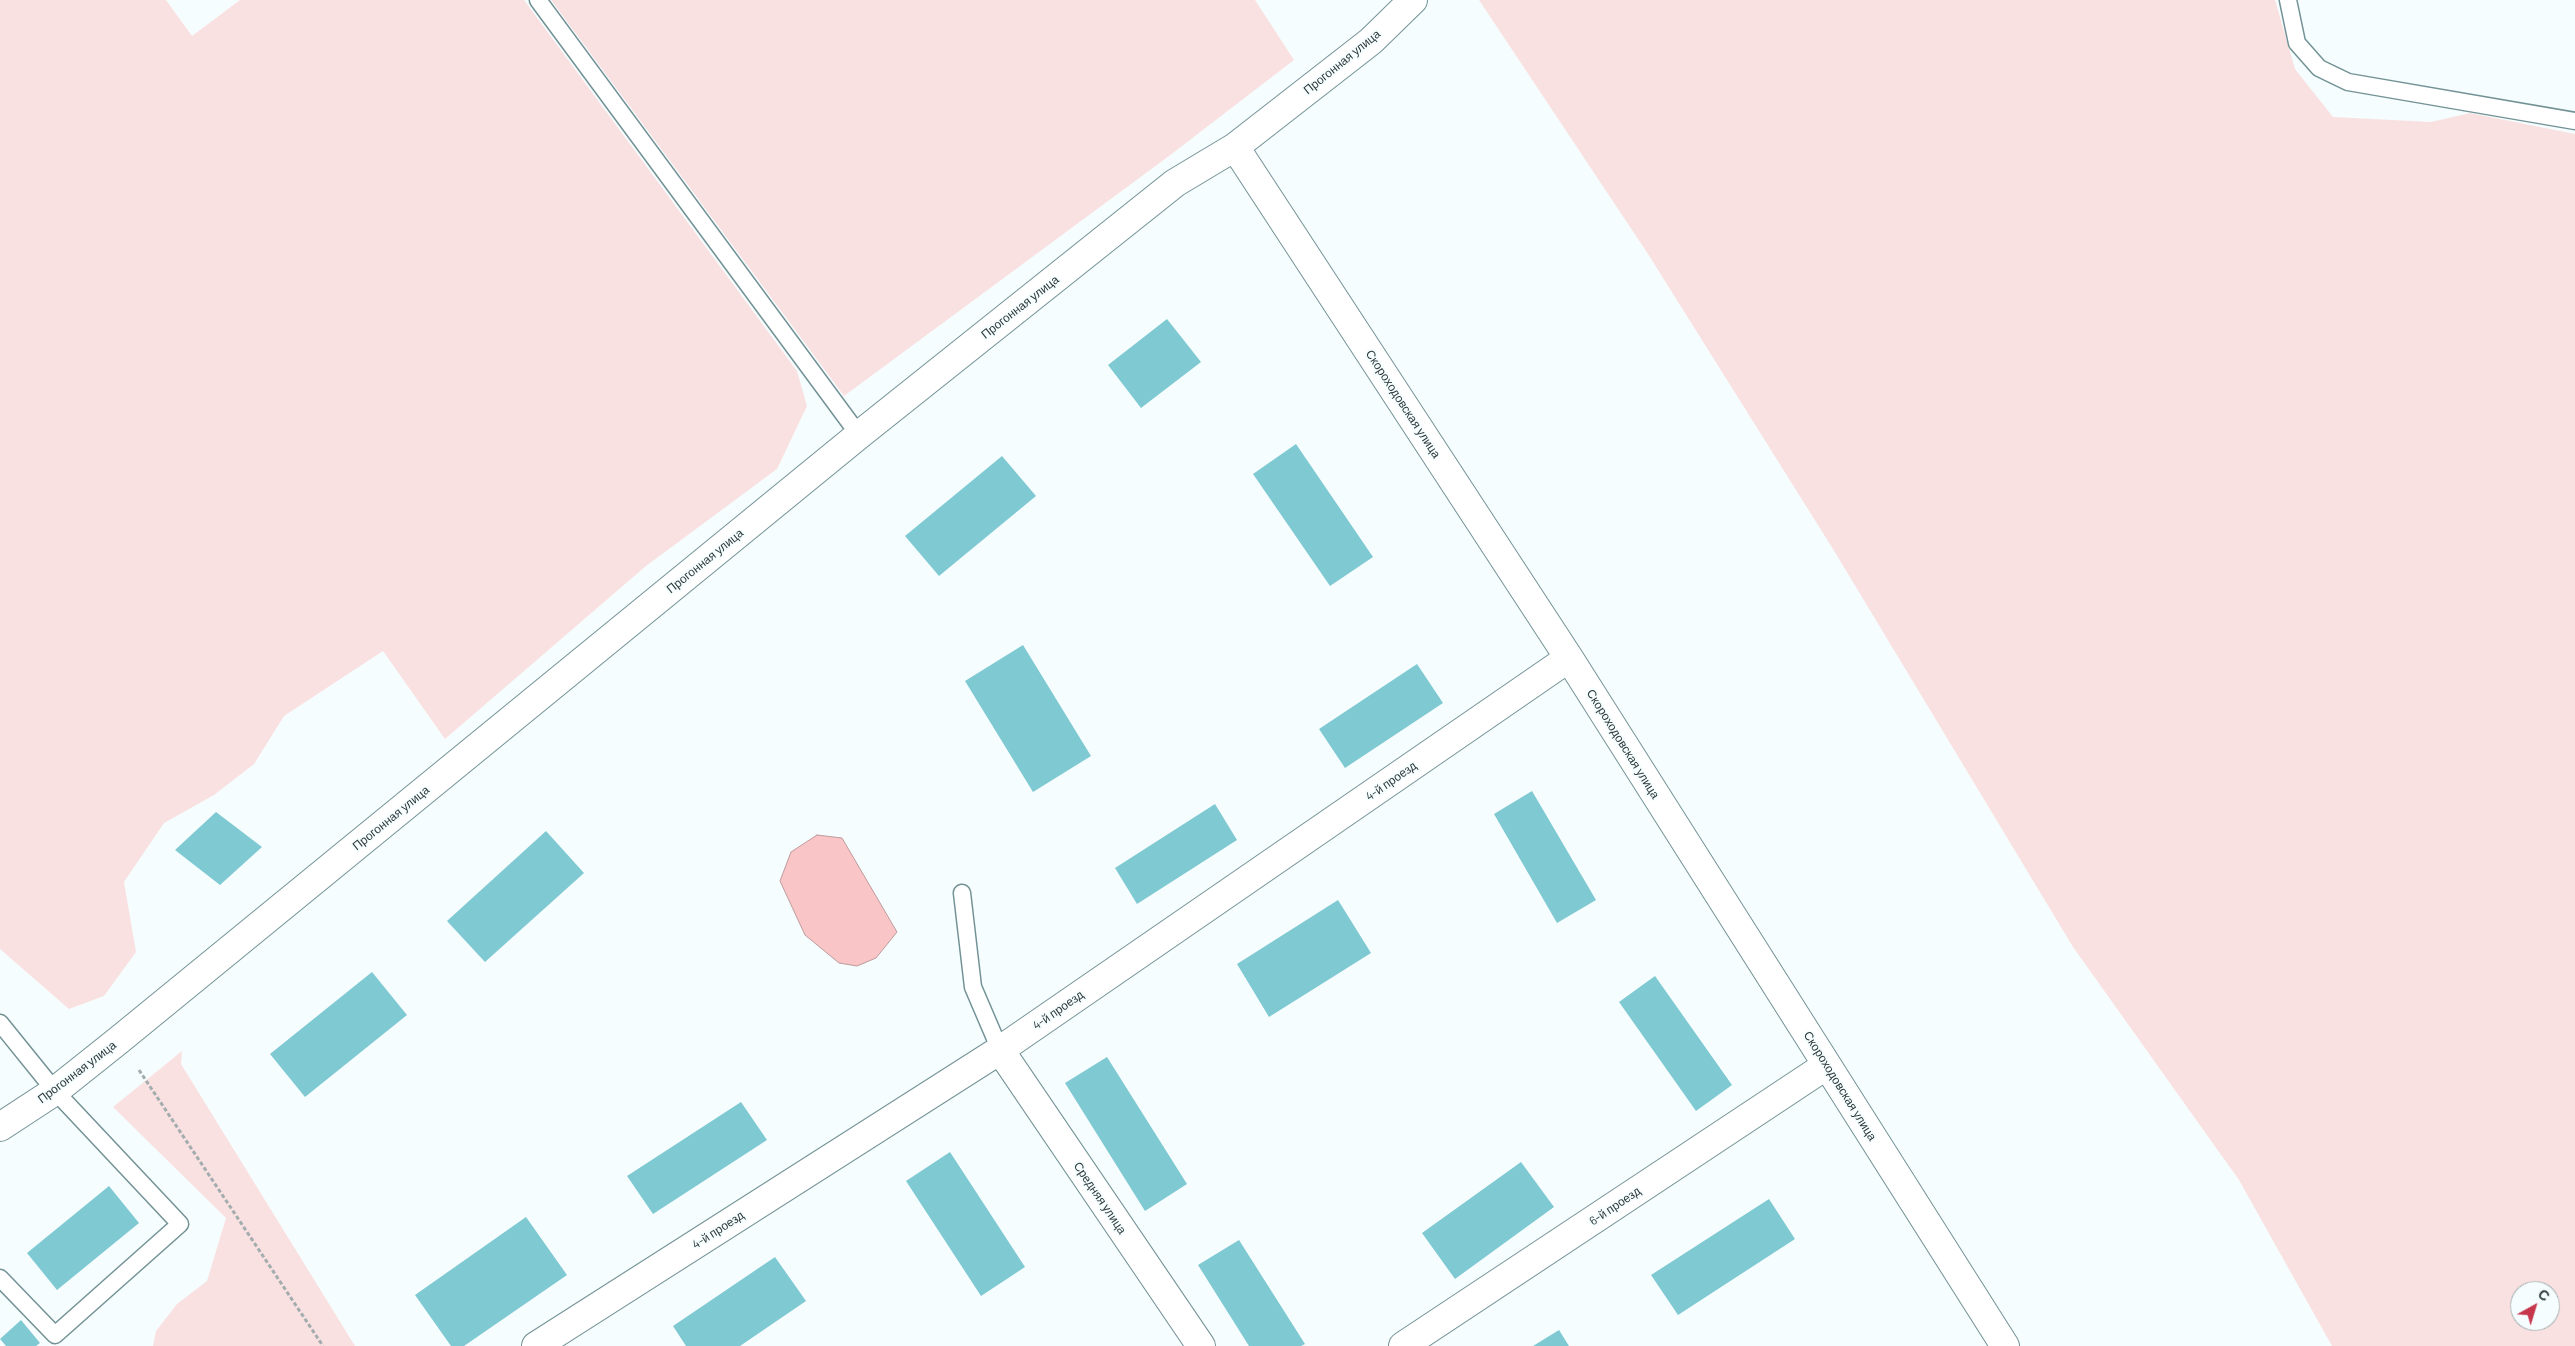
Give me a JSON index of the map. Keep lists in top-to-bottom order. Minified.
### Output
{"streets":{"street":["Прогонная улица","Скороходовская улица","4-й проезд","Средняя улица","6-й проезд"]},"crossings":[["Прогонная улица","Скороходовская улица"],["Скороходовская улица","4-й проезд"],["Скороходовская улица","6-й проезд"],["4-й проезд","Средняя улица"]],"north":"top right"}
